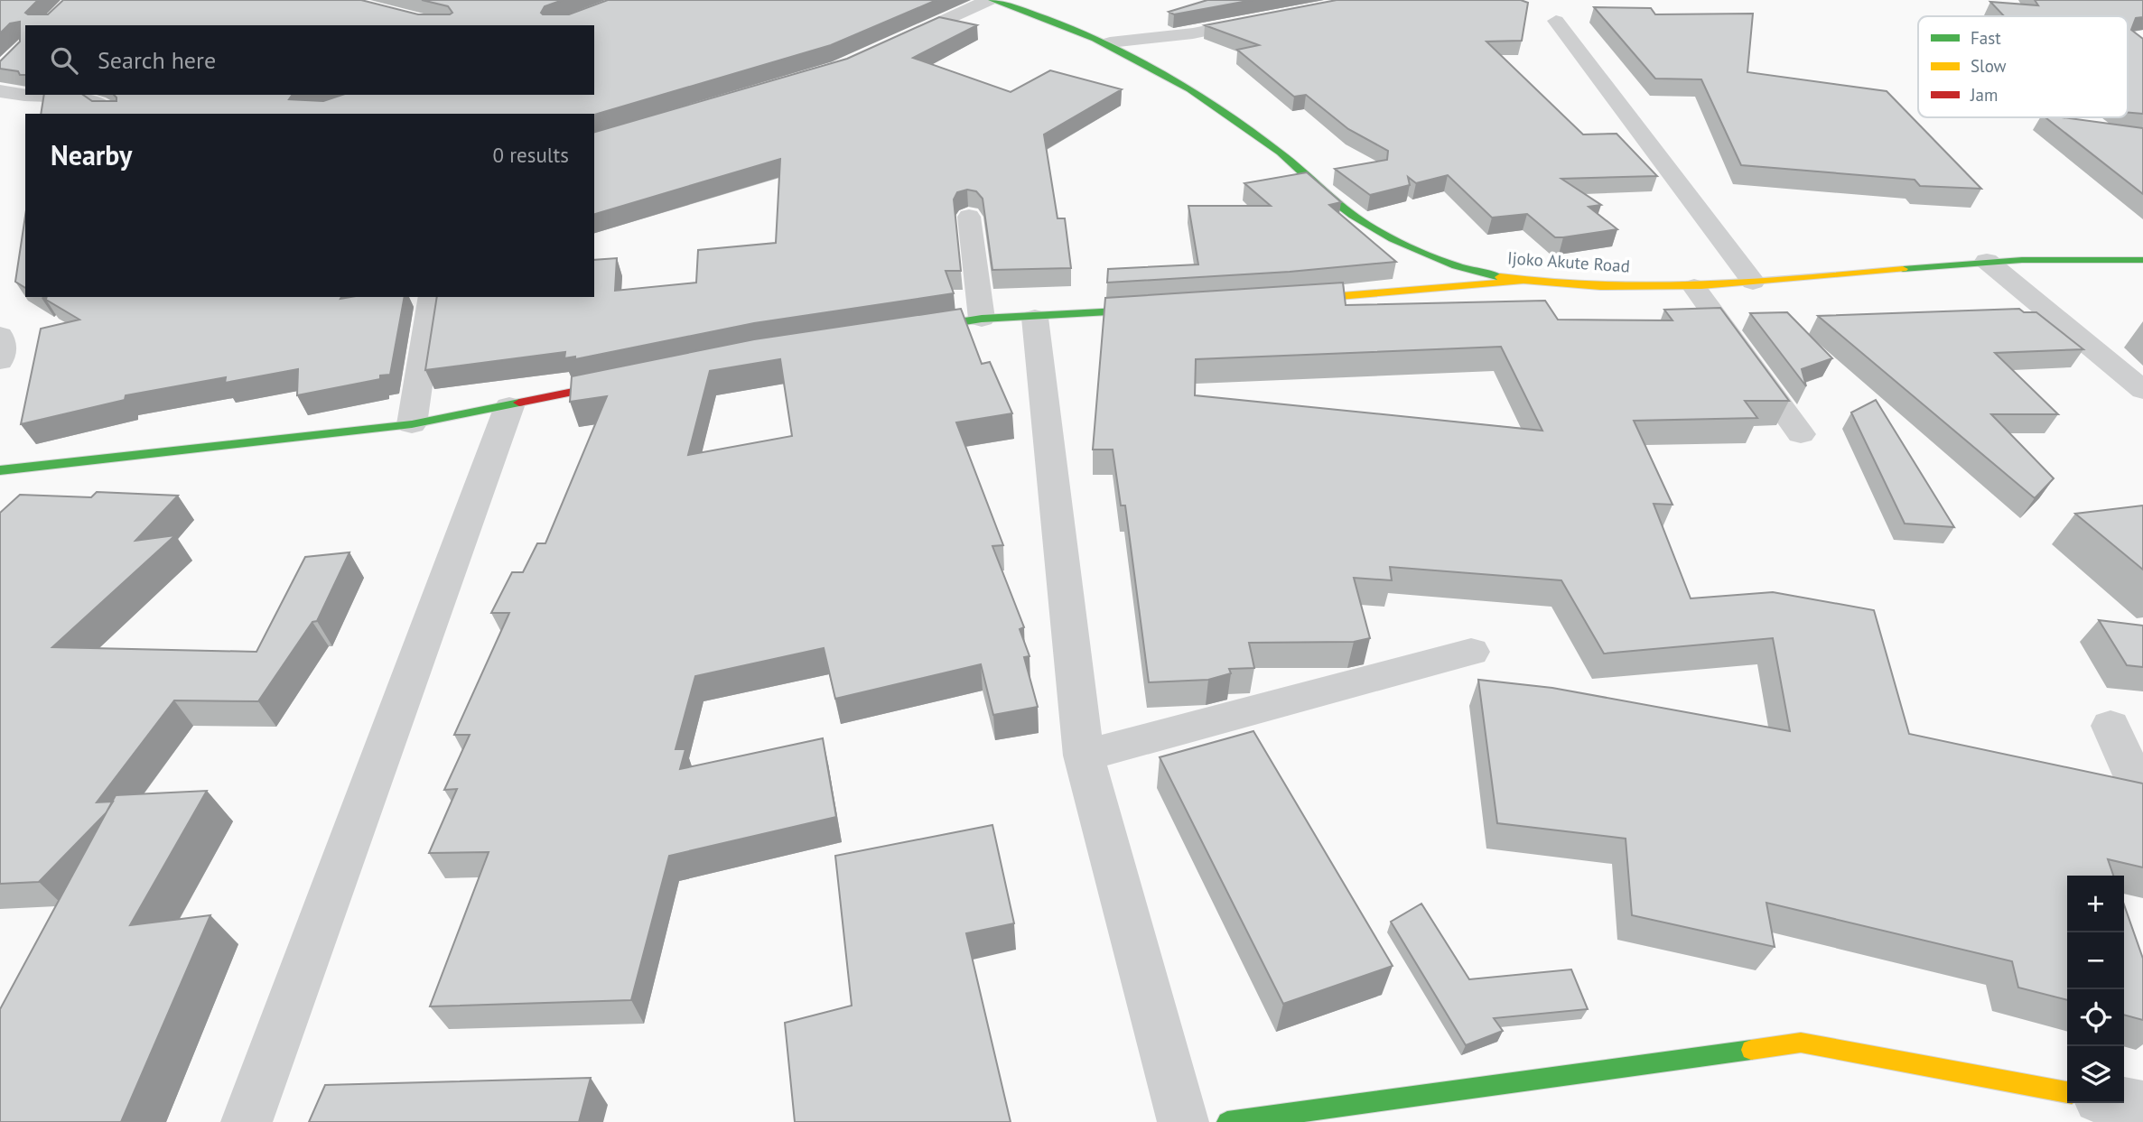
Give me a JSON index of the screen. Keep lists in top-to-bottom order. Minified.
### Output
{"streets":{"main road":["Ijoko Akute Road"]},"legend":["Fast","Slow","Jam"],"page":{"search":"Search here","heading":["Nearby","0 results"],"map_buttons":["+","−"]}}
